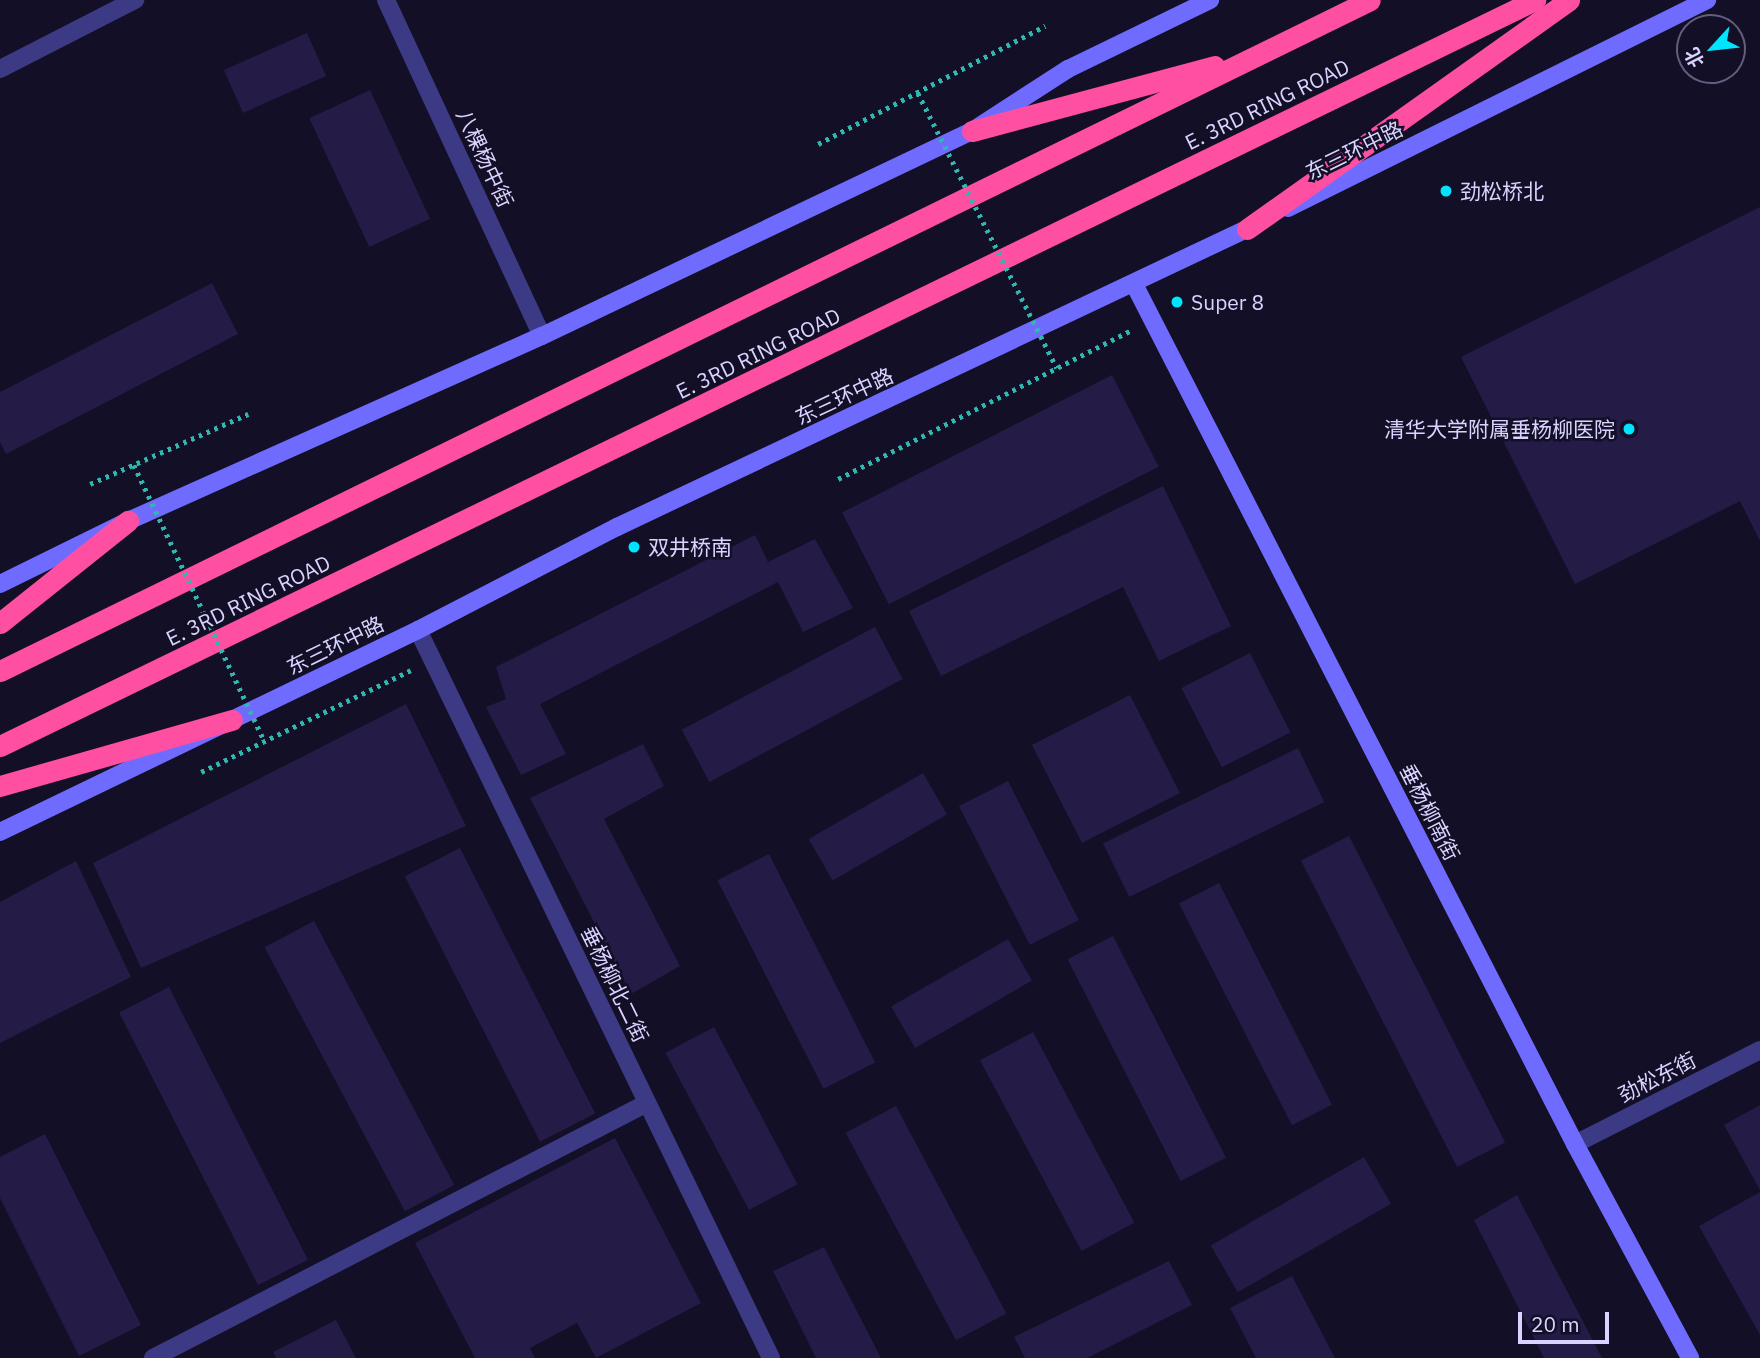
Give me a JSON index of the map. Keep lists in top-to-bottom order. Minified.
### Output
{"streets":{"highway":["E. 3RD RING ROAD"],"street":["东三环中路","八棵杨中街","垂杨柳南街","垂杨柳北二街","劲松东街"]},"crossings":[["东三环中路","垂杨柳南街"],["东三环中路","垂杨柳北二街"],["垂杨柳南街","劲松东街"]],"places":["劲松桥北","Super 8","清华大学附属垂杨柳医院","双井桥南"],"scale_bar":"20 m","north":"bottom left"}
